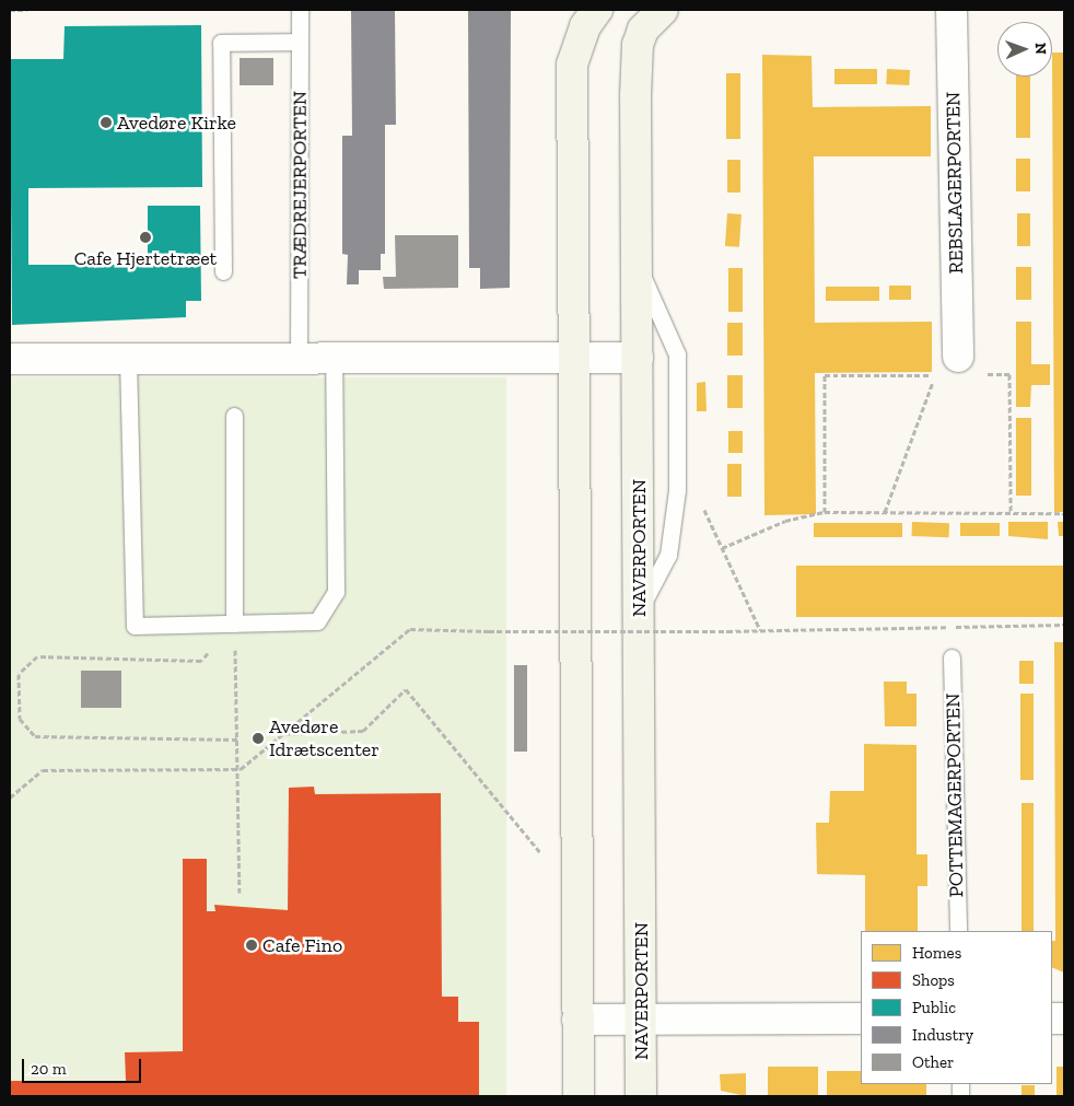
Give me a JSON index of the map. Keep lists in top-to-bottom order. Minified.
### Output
{"streets":{"street":["REBSLAGERPORTEN","NAVERPORTEN"],"lane":["TRÆDREJERPORTEN","POTTEMAGERPORTEN"]},"places":["Avedøre Kirke","Cafe Hjertetræet","Avedøre Idrætscenter","Cafe Fino"],"legend":["Homes","Shops","Public","Industry","Other"],"scale_bar":"20 m","north":"right"}
